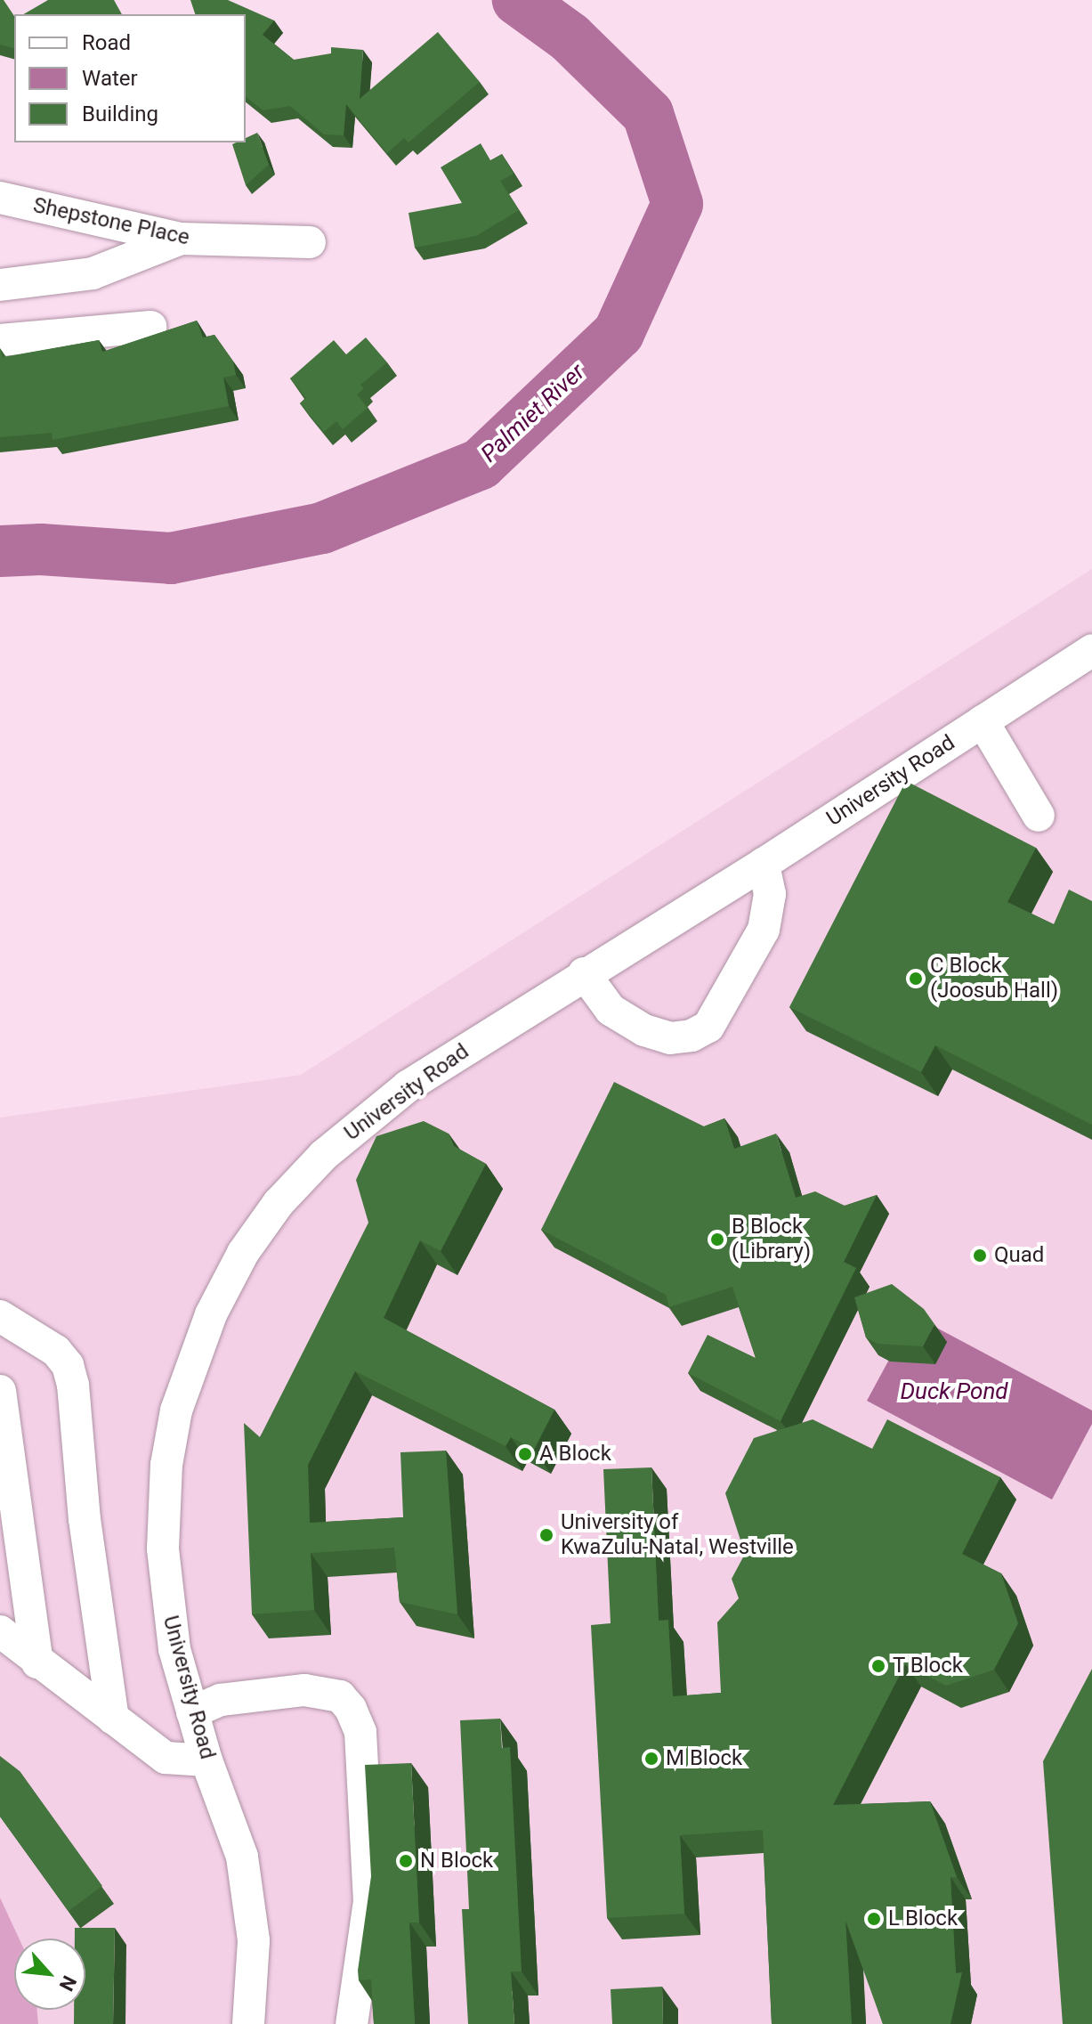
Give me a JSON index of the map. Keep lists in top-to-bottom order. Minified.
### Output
{"streets":{"street":["Shepstone Place","University Road"]},"water":["Palmiet River","Duck Pond"],"places":["C Block (Joosub Hall)","B Block (Library)","Quad","A Block","University of KwaZulu-Natal, Westville","T Block","M Block","N Block","L Block"],"legend":["Road","Water","Building"],"north":"bottom right"}
